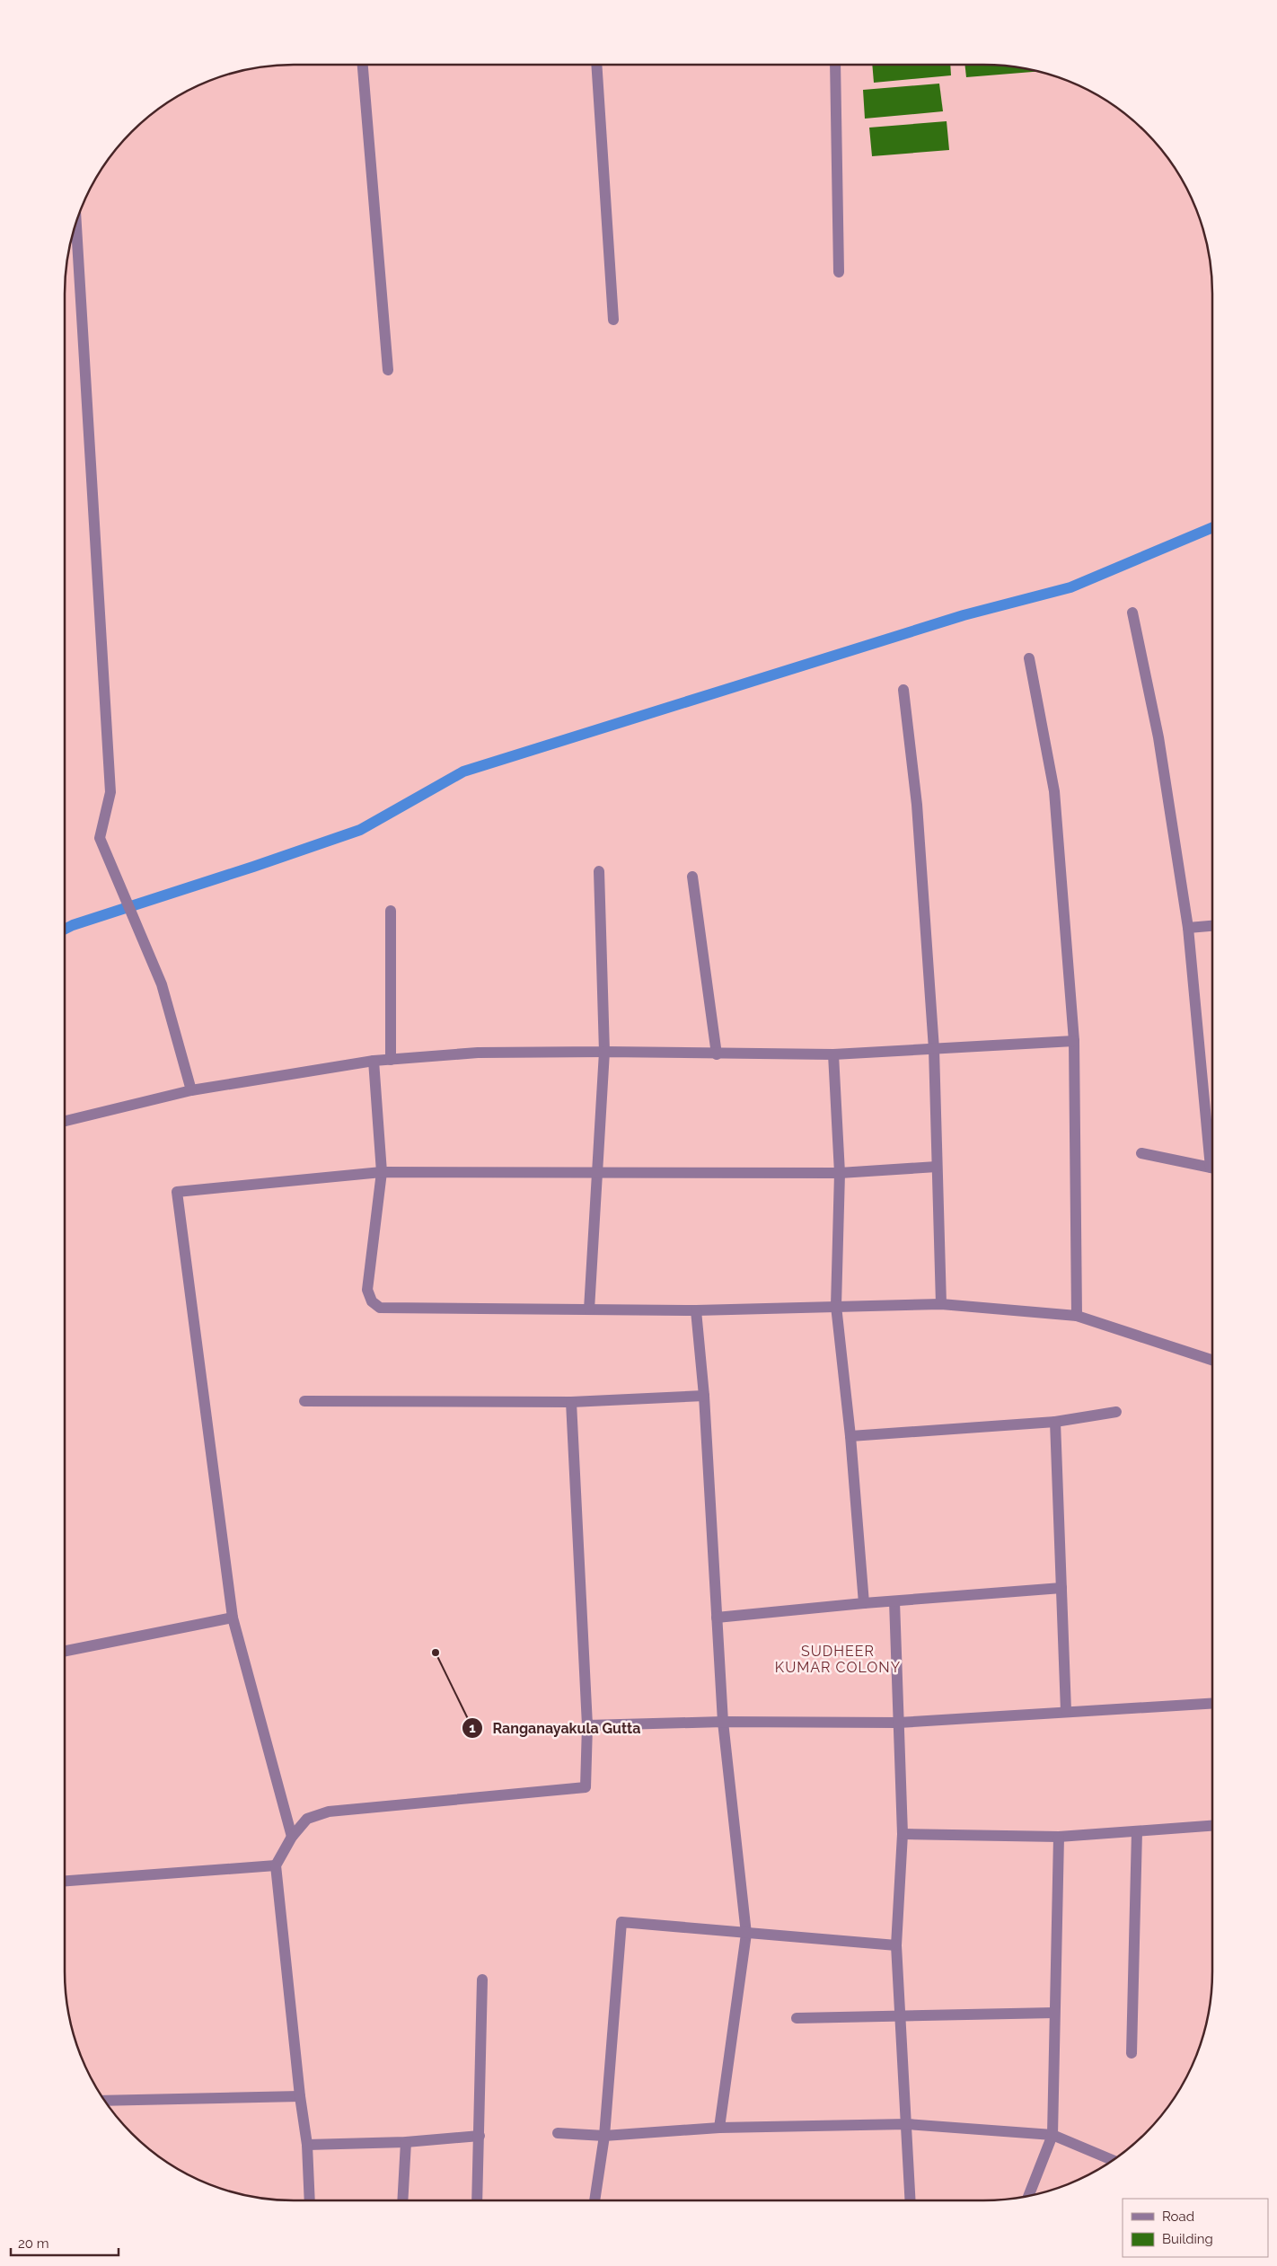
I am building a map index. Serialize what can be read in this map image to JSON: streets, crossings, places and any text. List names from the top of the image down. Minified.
{"districts":["SUDHEER KUMAR COLONY"],"places":["Ranganayakula Gutta"],"legend":["Road","Building"],"scale_bar":"20 m"}
